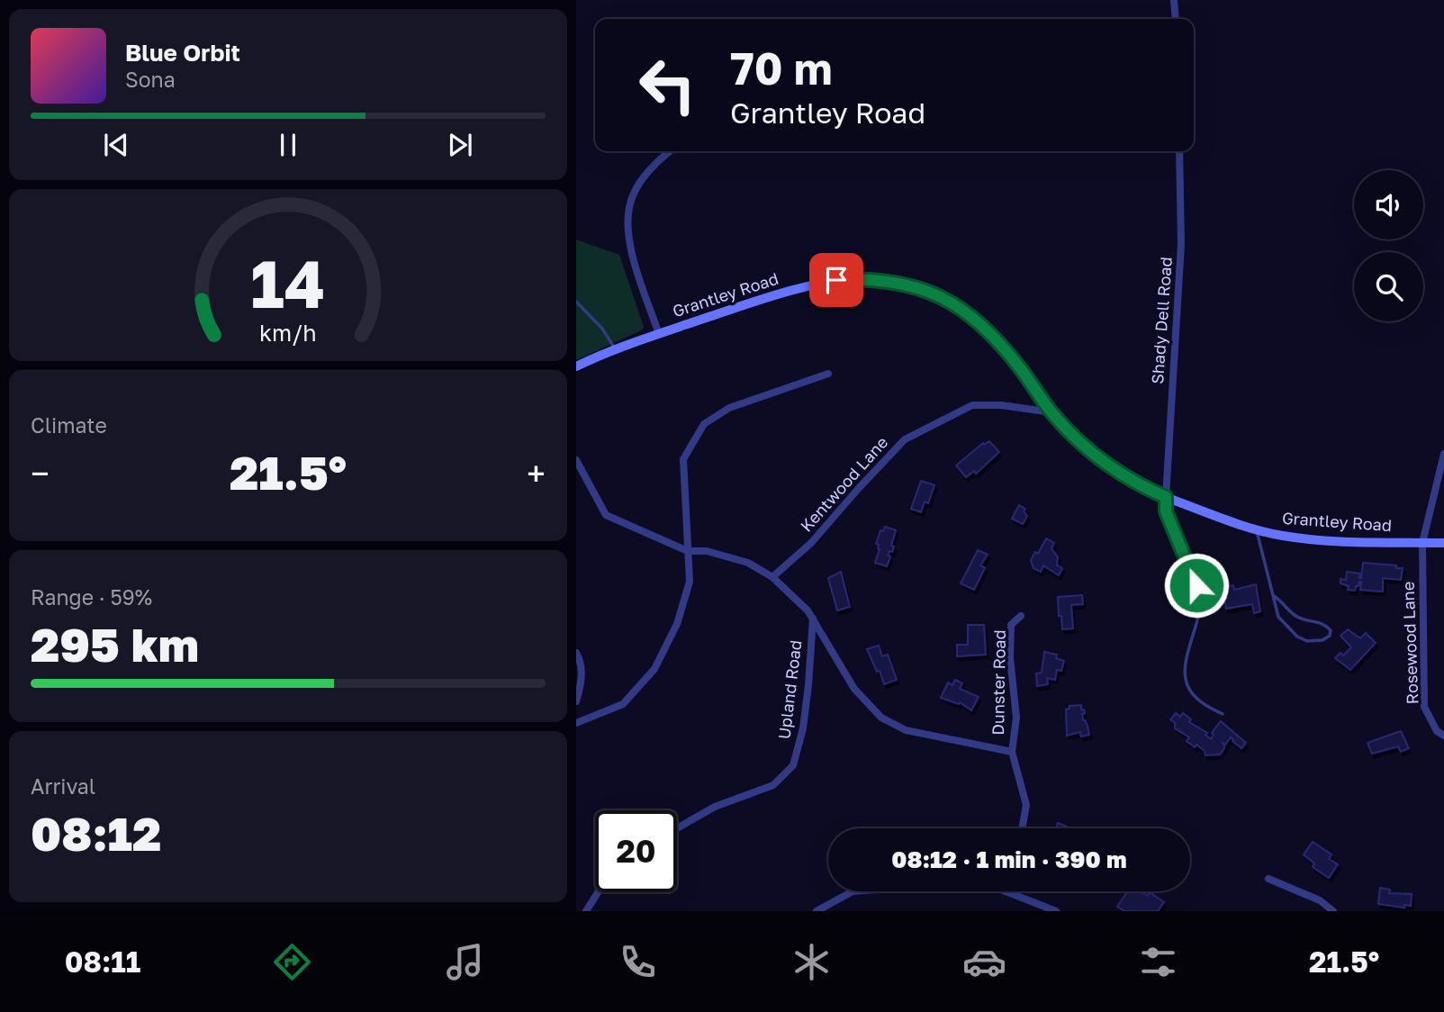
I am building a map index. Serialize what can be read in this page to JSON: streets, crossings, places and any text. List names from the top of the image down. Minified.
{"streets":{"street":["Grantley Road","Shady Dell Road","Kentwood Lane","Rosewood Lane","Dunster Road","Upland Road"]},"crossings":[["Grantley Road","Shady Dell Road"],["Grantley Road","Kentwood Lane"],["Grantley Road","Rosewood Lane"]],"page":{"turn":["70 m","Grantley Road"],"song":["Blue Orbit","Sona"],"tile":["Climate",["Range · 59%","295 km"],["Arrival","08:12"]],"heat":["−","21.5°","+"],"limit":"20","trip":"08:12 · 1 min · 390 m","tabs":["08:11","21.5°"],"gauge":["14","km/h"]}}
